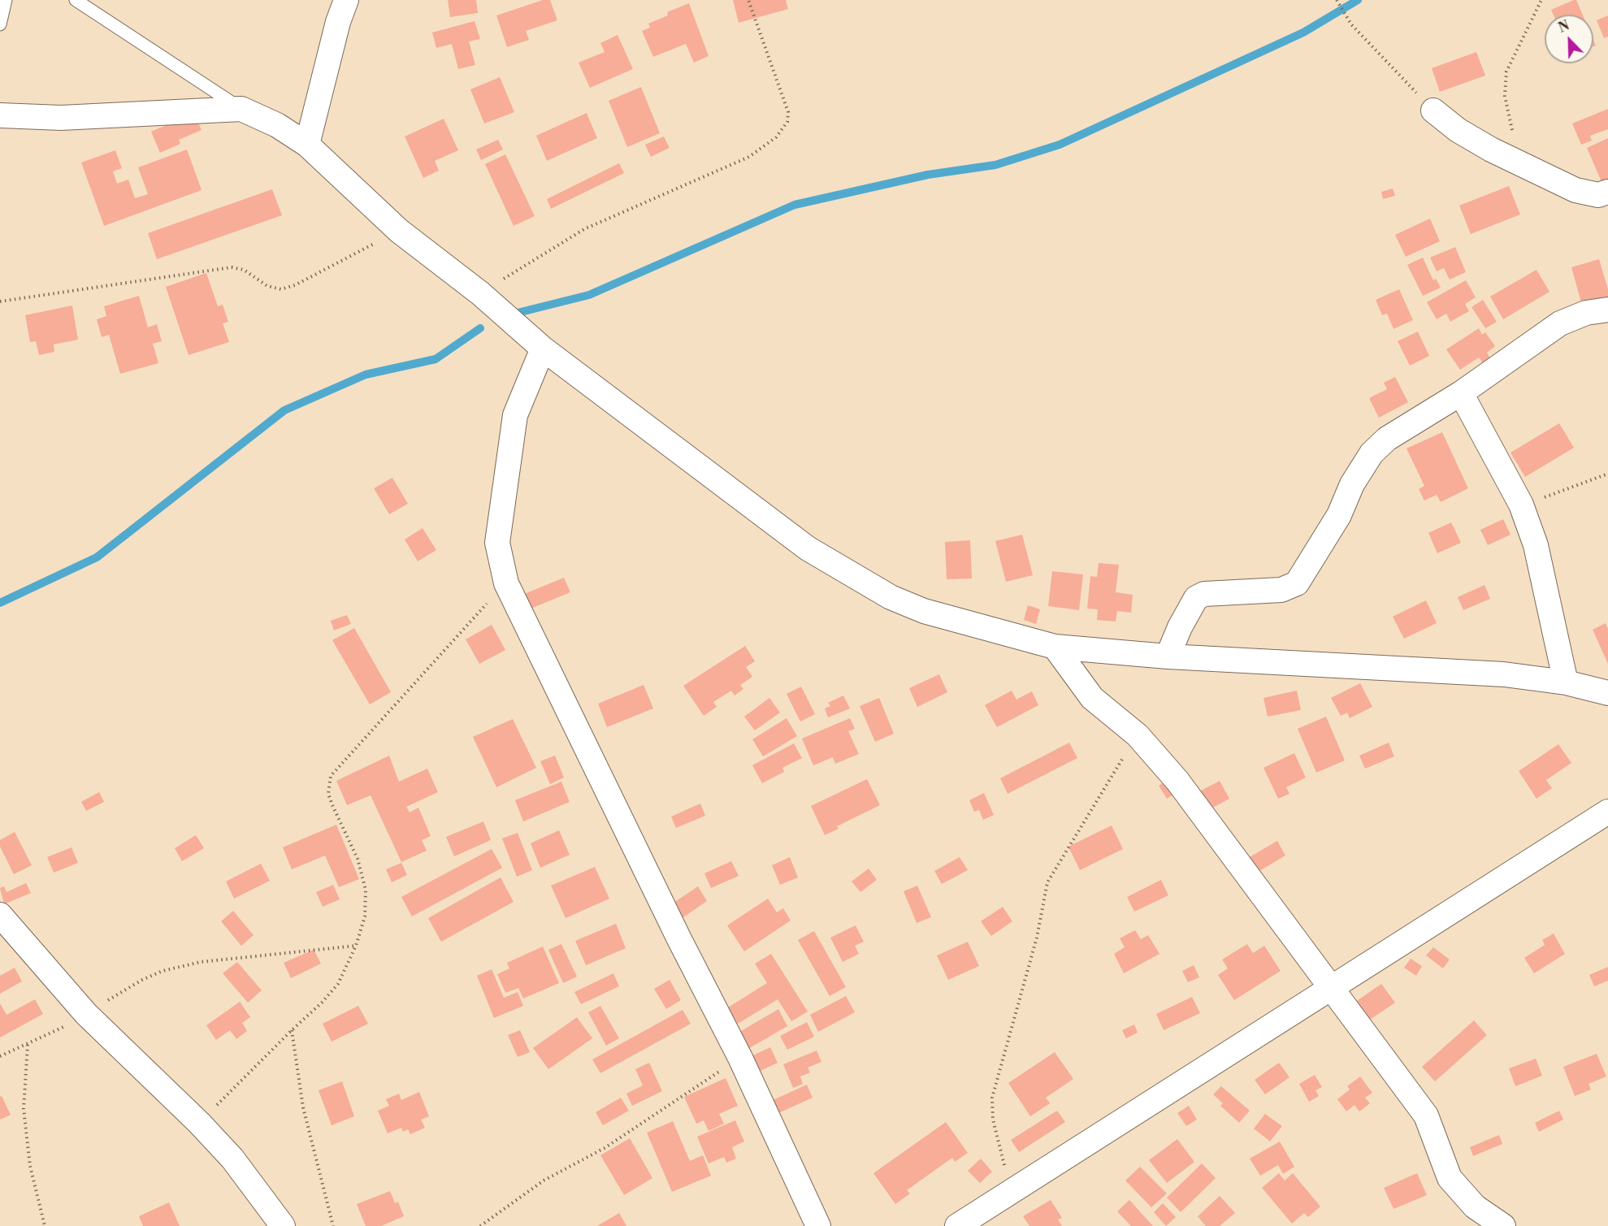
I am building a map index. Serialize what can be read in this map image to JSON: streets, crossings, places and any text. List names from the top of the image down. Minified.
{"north":"top left"}
